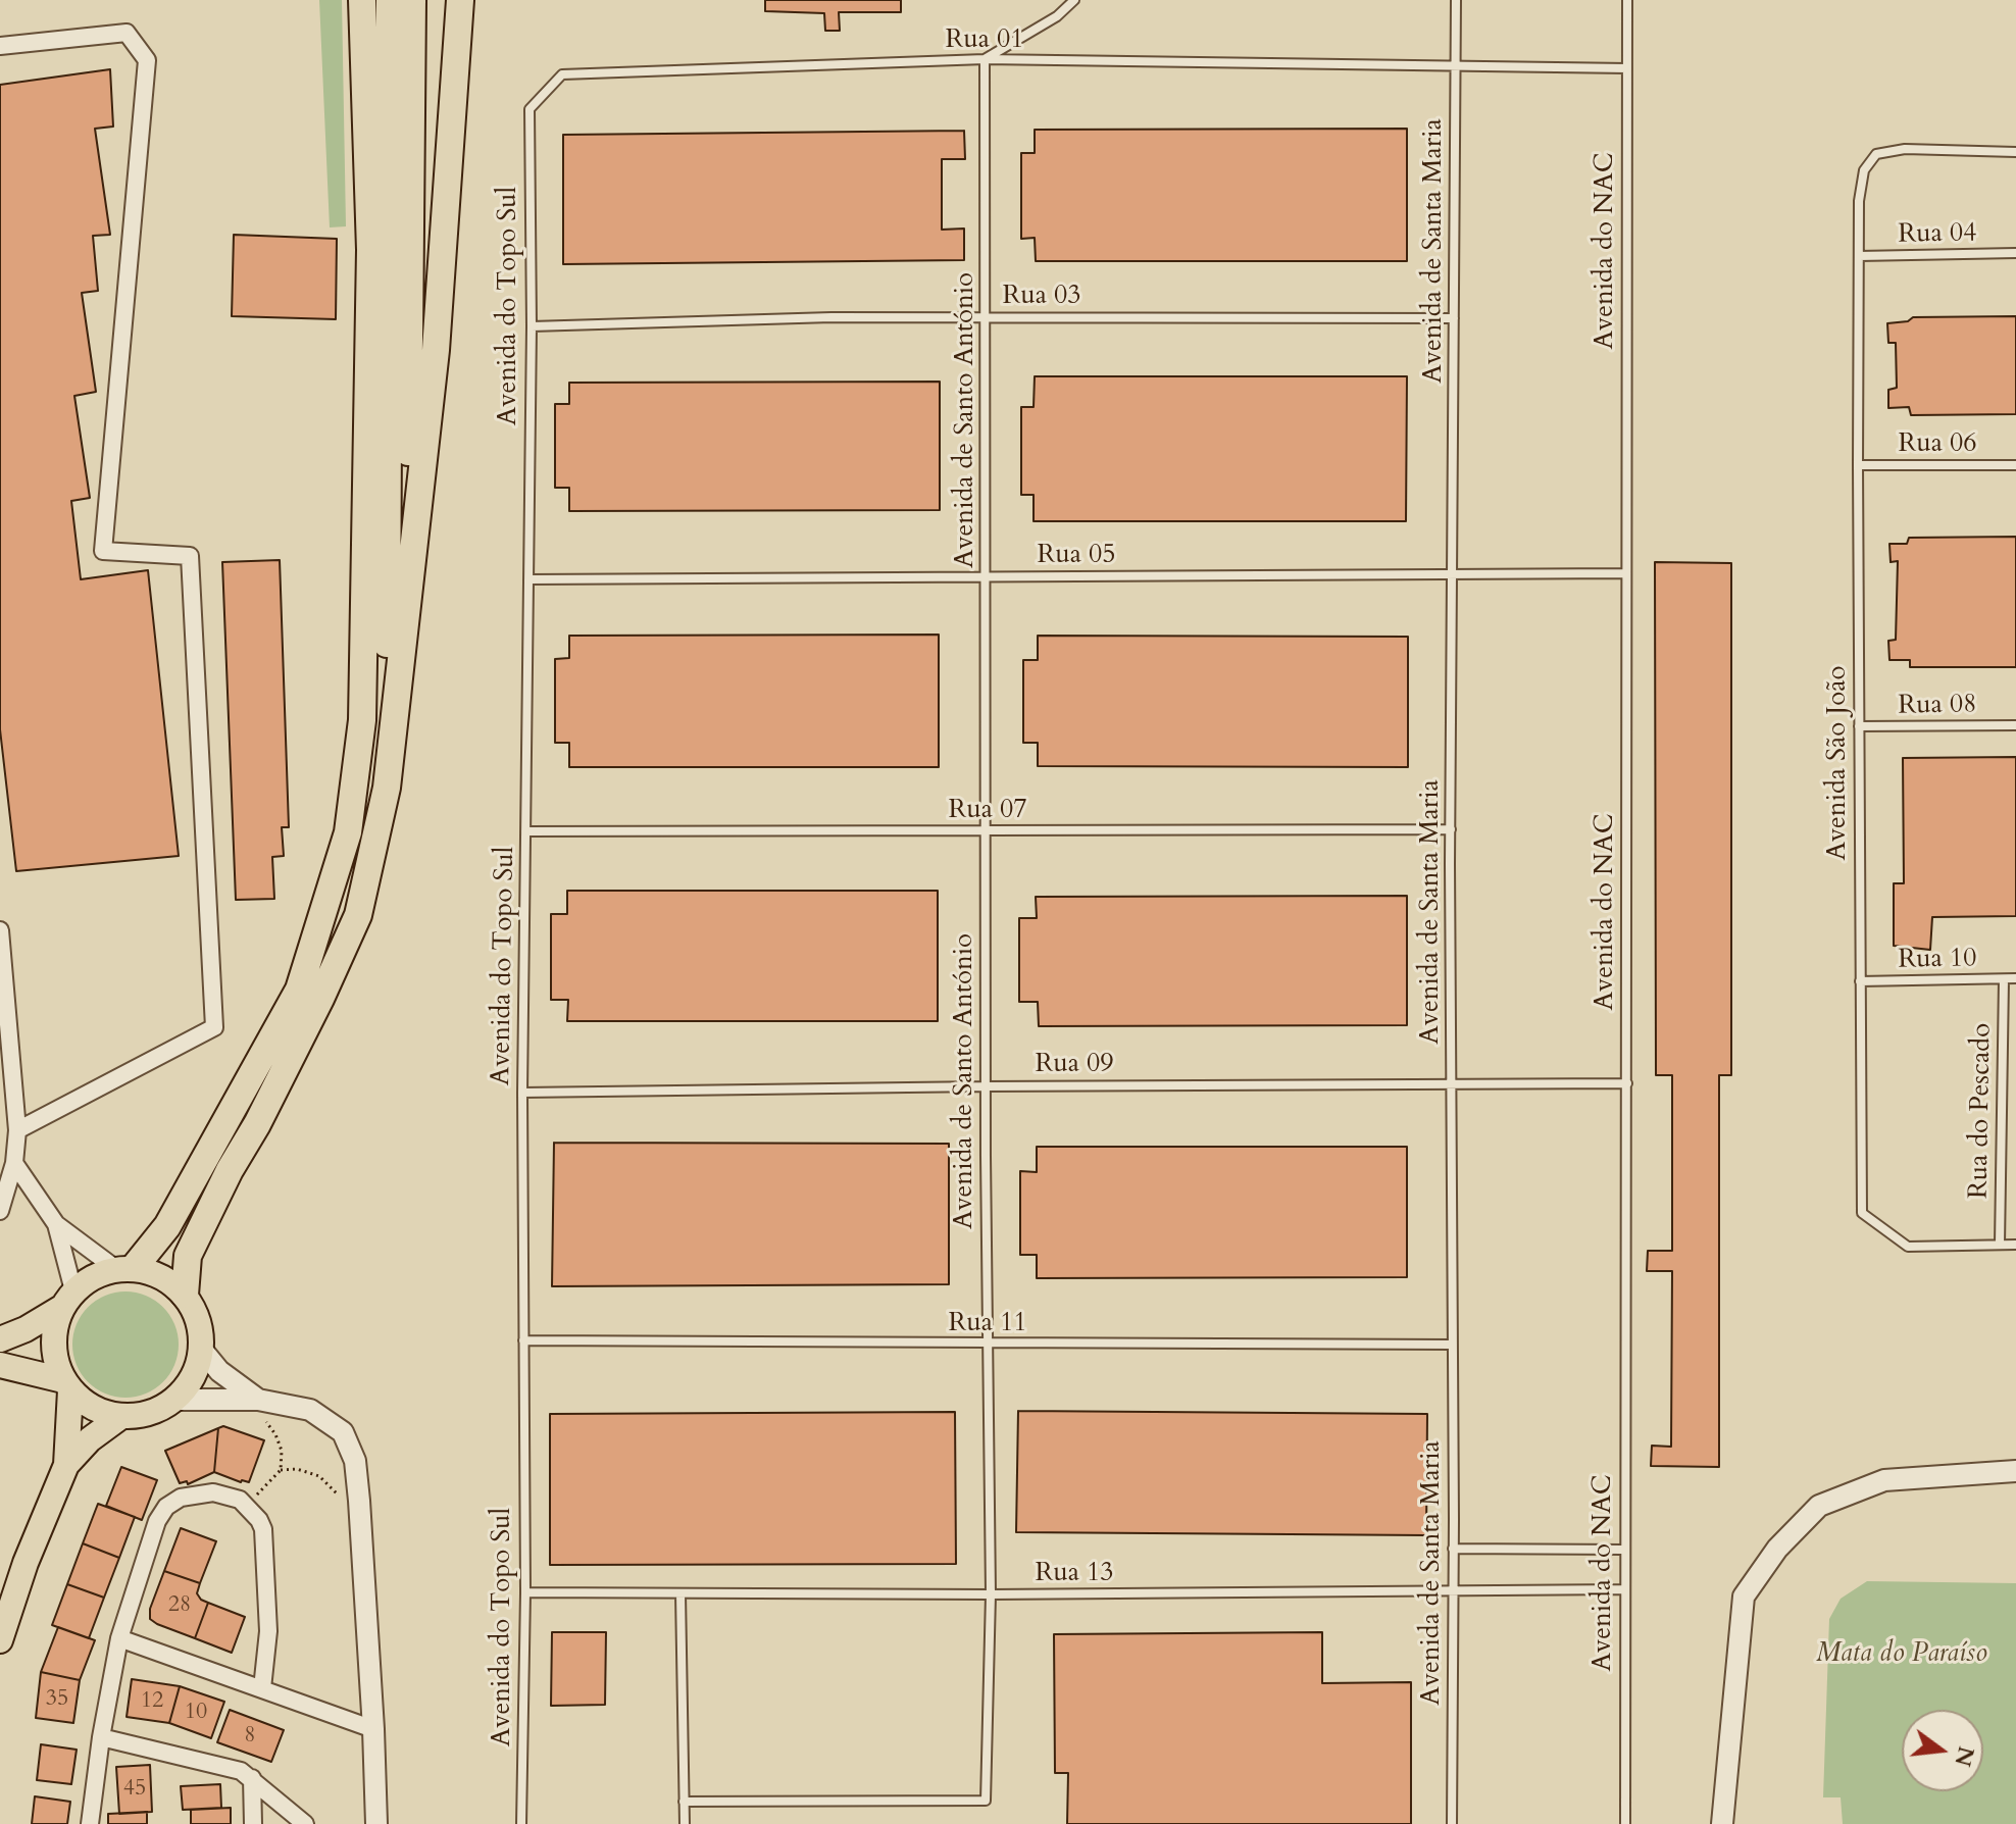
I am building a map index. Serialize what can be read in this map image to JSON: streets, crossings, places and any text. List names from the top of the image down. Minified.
{"streets":{"lane":["Rua 01","Rua 04","Avenida de Santa Maria","Avenida do NAC","Rua 03","Avenida do Topo Sul","Avenida de Santo António","Rua 06","Rua 05","Rua 08","Avenida São João","Rua 07","Rua 10","Rua 09","Rua do Pescado","Rua 11","Rua 13"]},"crossings":[["Rua 01","Avenida de Santa Maria"],["Rua 01","Avenida do NAC"],["Rua 01","Avenida do Topo Sul"],["Rua 01","Avenida de Santo António"],["Rua 04","Avenida São João"],["Avenida de Santa Maria","Rua 03"],["Avenida de Santa Maria","Rua 05"],["Avenida de Santa Maria","Rua 07"],["Avenida de Santa Maria","Rua 09"],["Avenida de Santa Maria","Rua 11"],["Avenida de Santa Maria","Rua 13"],["Avenida do NAC","Rua 05"],["Avenida do NAC","Rua 09"],["Avenida do NAC","Rua 13"],["Rua 03","Avenida do Topo Sul"],["Rua 03","Avenida de Santo António"],["Avenida do Topo Sul","Rua 05"],["Avenida do Topo Sul","Rua 07"],["Avenida do Topo Sul","Rua 09"],["Avenida do Topo Sul","Rua 11"],["Avenida do Topo Sul","Rua 13"],["Avenida de Santo António","Rua 05"],["Avenida de Santo António","Rua 07"],["Avenida de Santo António","Rua 09"],["Avenida de Santo António","Rua 11"],["Avenida de Santo António","Rua 13"],["Rua 06","Avenida São João"],["Rua 08","Avenida São João"],["Avenida São João","Rua 10"],["Avenida São João","Rua do Pescado"],["Rua 10","Rua do Pescado"]],"parks":["Mata do Paraíso"],"house_numbers":["28","35","12","10","8","45"],"north":"right"}
